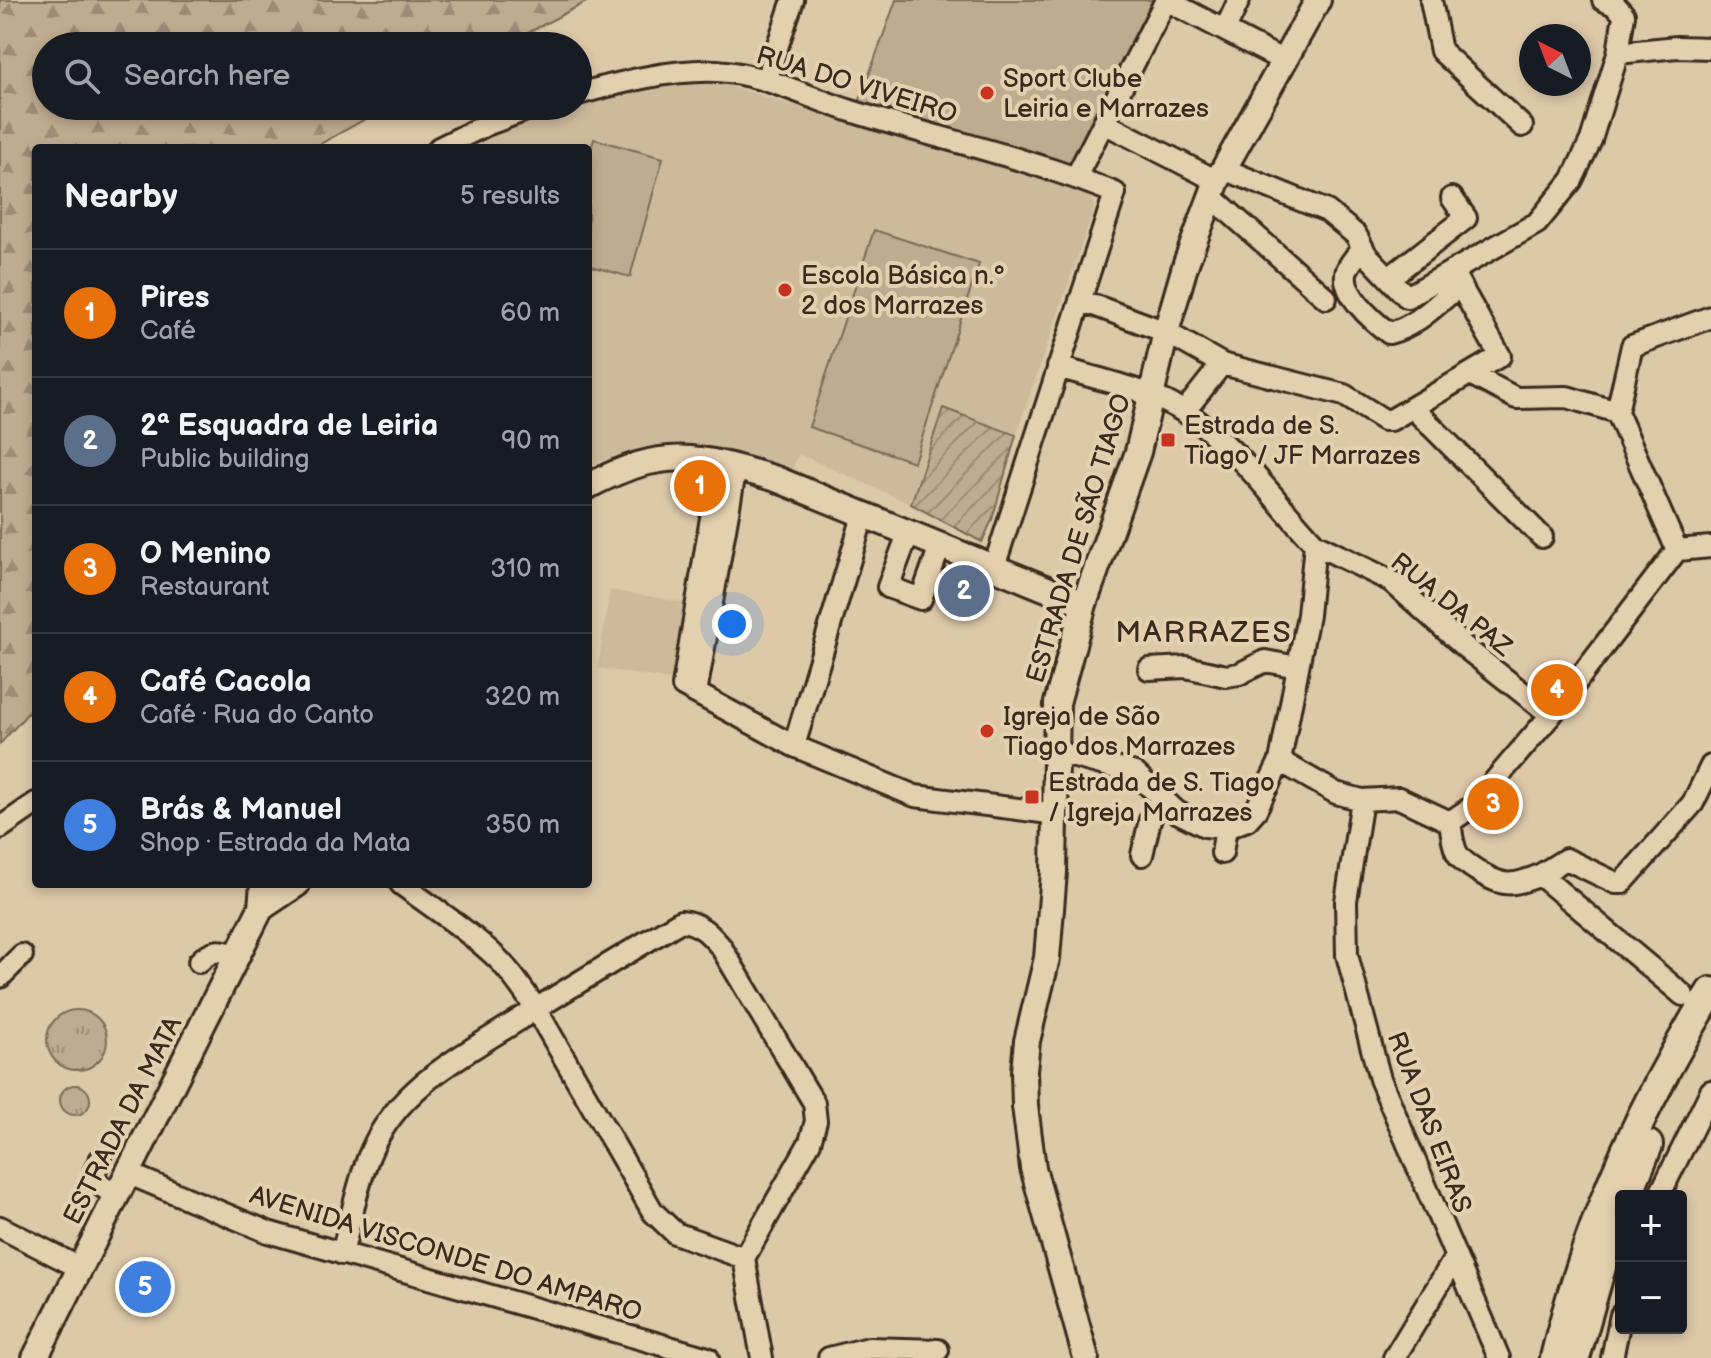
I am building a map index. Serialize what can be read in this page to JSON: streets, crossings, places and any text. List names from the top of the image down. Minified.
{"streets":{"main road":["ESTRADA DE SÃO TIAGO","ESTRADA DA MATA"],"street":["RUA DO VIVEIRO","RUA DA PAZ","RUA DAS EIRAS","AVENIDA VISCONDE DO AMPARO"]},"crossings":[["ESTRADA DA MATA","AVENIDA VISCONDE DO AMPARO"]],"districts":["MARRAZES"],"places":{"other":["Sport Clube Leiria e Marrazes","Escola Básica n.º 2 dos Marrazes","Igreja de São Tiago dos Marrazes"],"transit":["Estrada de S. Tiago / JF Marrazes","Estrada de S. Tiago / Igreja Marrazes"]},"north":"top left","page":{"search":"Search here","heading":["Nearby","5 results"],"list":[{"mark":"1","name":"Pires","note":"Café","value":"60 m"},{"mark":"2","name":"2ª Esquadra de Leiria","note":"Public building","value":"90 m"},{"mark":"3","name":"O Menino","note":"Restaurant","value":"310 m"},{"mark":"4","name":"Café Cacola","note":"Café · Rua do Canto","value":"320 m"},{"mark":"5","name":"Brás & Manuel","note":"Shop · Estrada da Mata","value":"350 m"}],"pins":["1","2","4","3","5"],"map_buttons":["+","−"]}}
